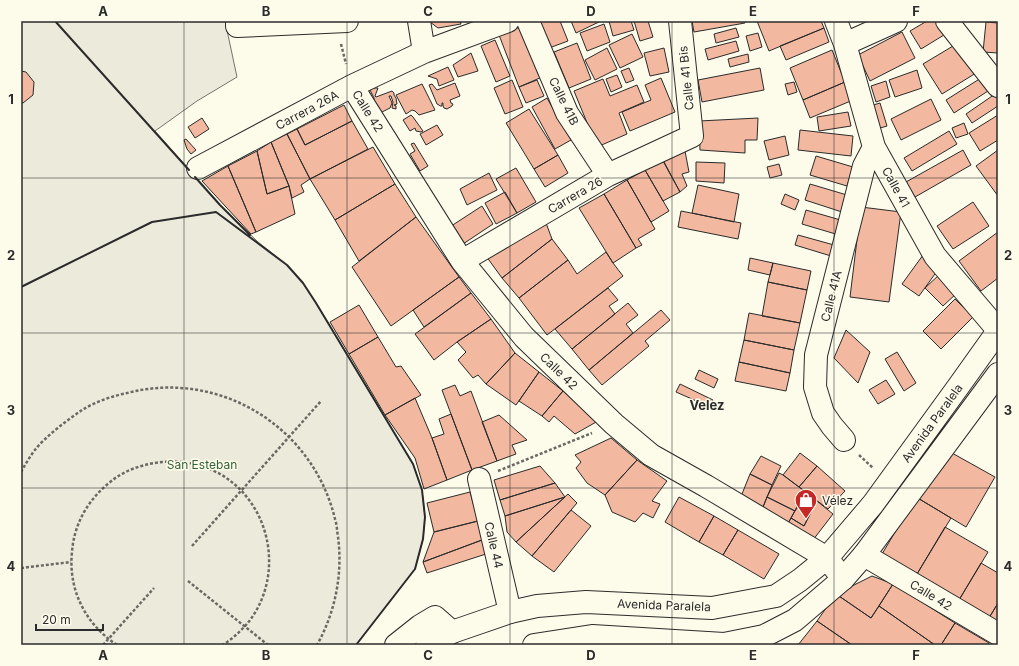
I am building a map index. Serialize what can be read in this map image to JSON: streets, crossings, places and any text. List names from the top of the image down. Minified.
{"streets":{"street":["Calle 41 Bis","Calle 41B","Carrera 26A","Calle 42","Calle 41","Carrera 26","Calle 41A","Avenida Paralela","Calle 44"]},"crossings":[["Calle 41 Bis","Carrera 26"],["Calle 41B","Carrera 26"],["Carrera 26A","Calle 42"],["Calle 42","Carrera 26"],["Calle 42","Avenida Paralela"],["Calle 41","Calle 41A"],["Calle 41","Avenida Paralela"],["Avenida Paralela","Calle 44"]],"districts":["Velez"],"parks":["San Esteban"],"places":{"shop":["Vélez"]},"scale_bar":"20 m","grid":{"columns":["A","B","C","D","E","F"],"rows":["1","2","3","4"]}}
